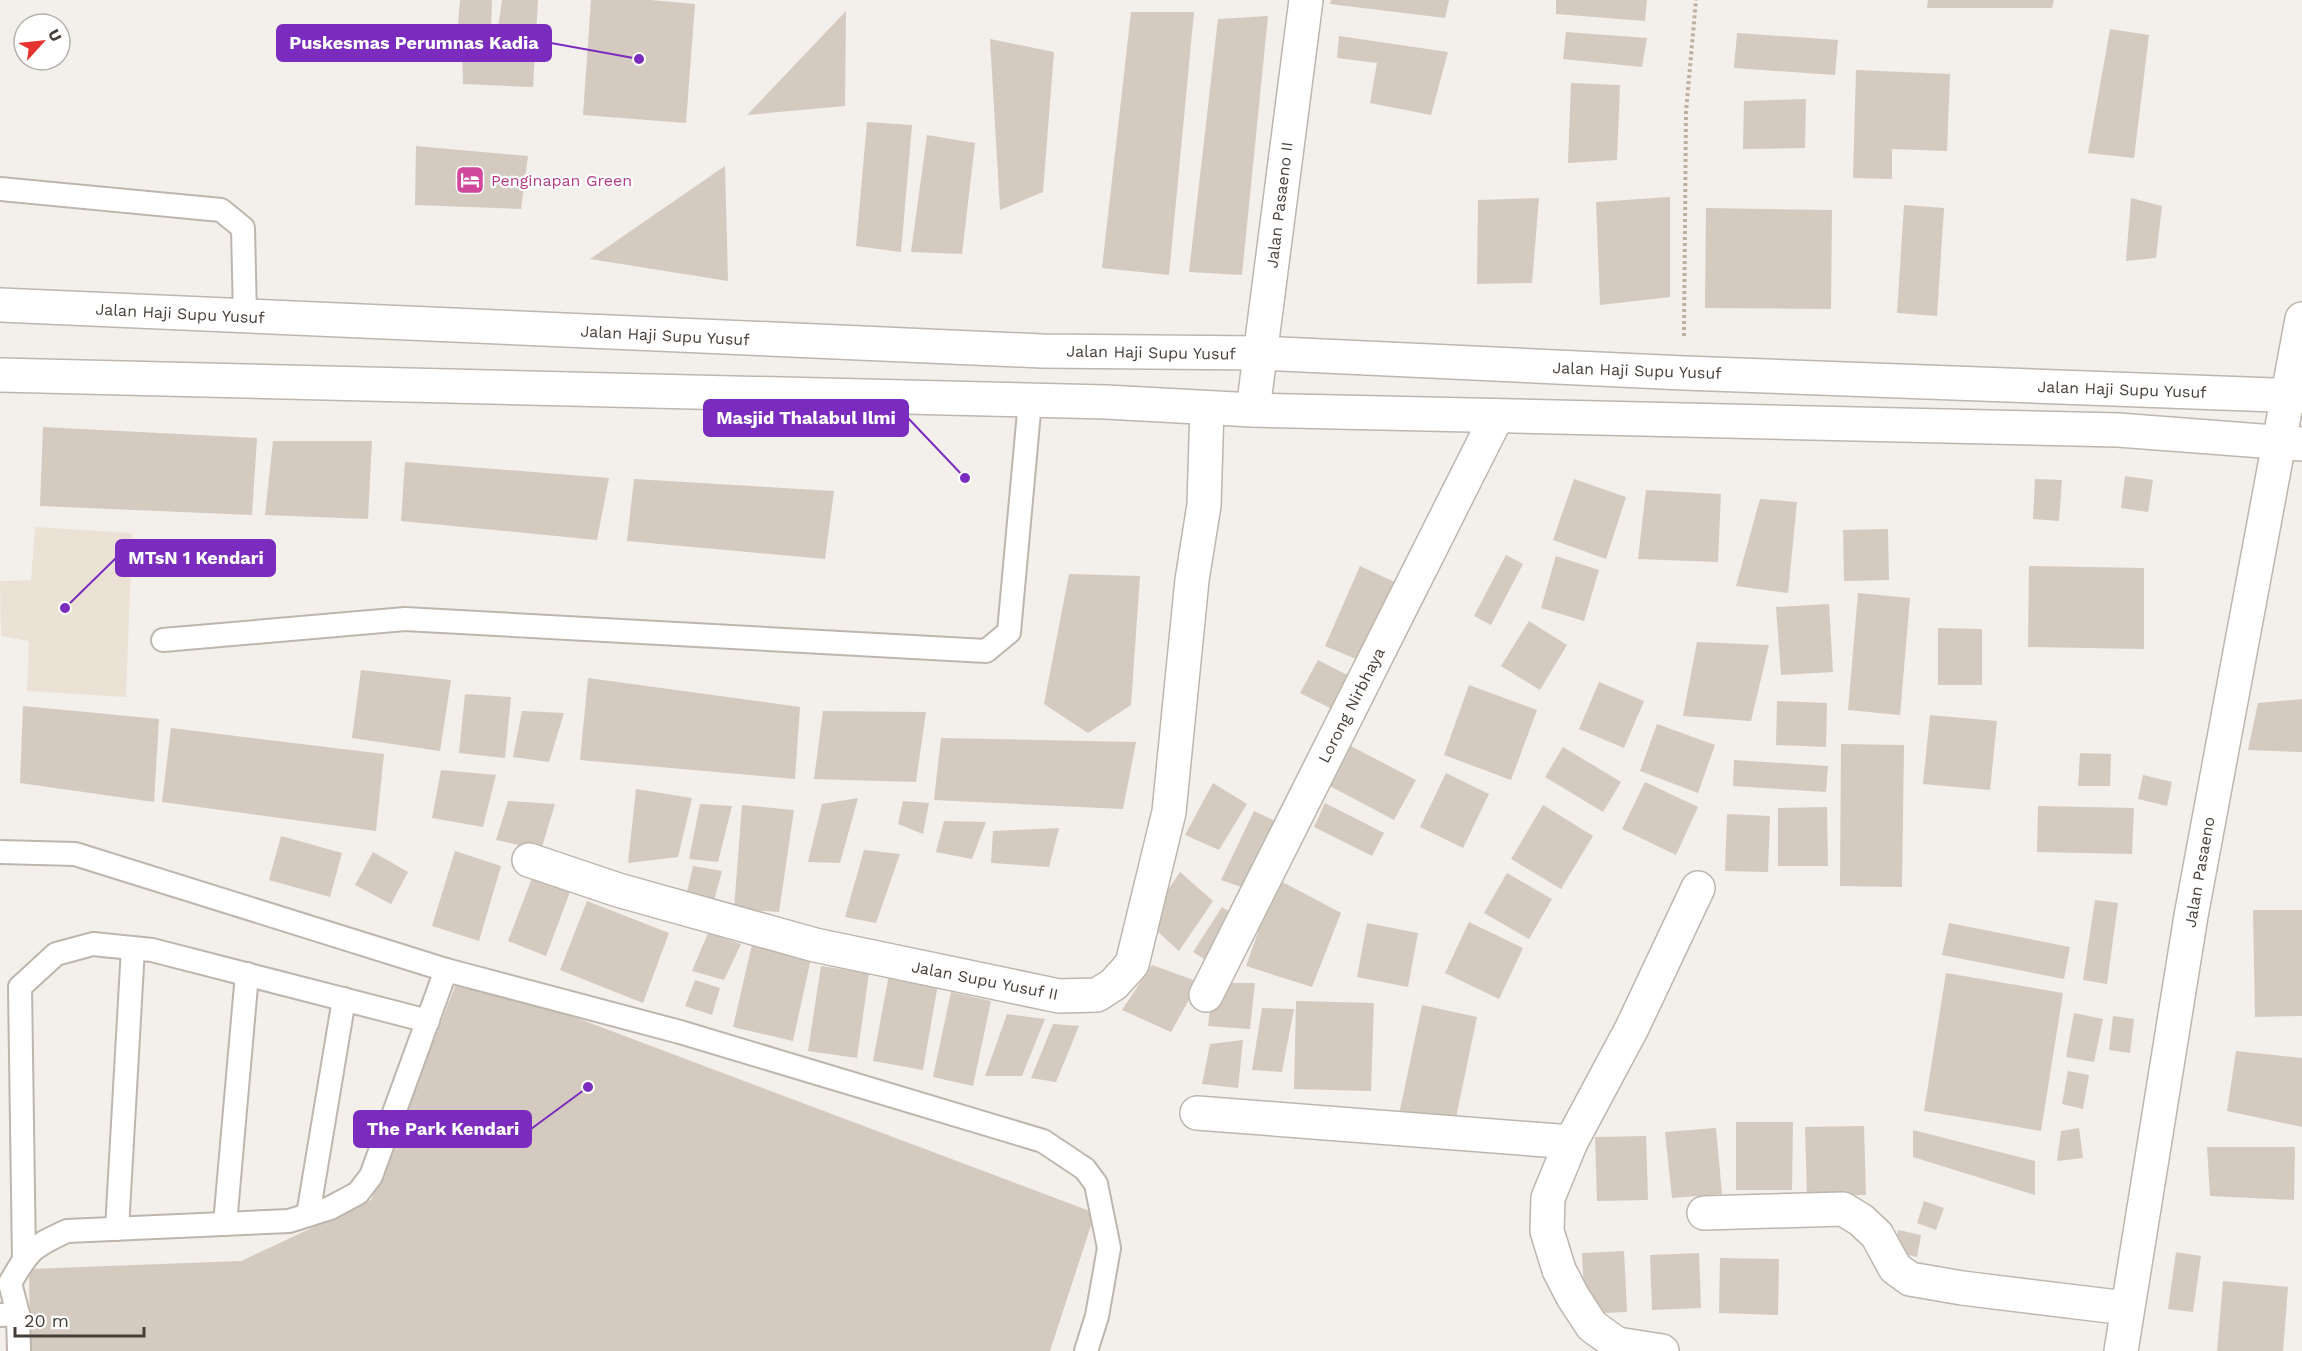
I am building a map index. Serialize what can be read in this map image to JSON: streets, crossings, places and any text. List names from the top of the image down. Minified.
{"streets":{"street":["Jalan Pasaeno II","Jalan Haji Supu Yusuf","Lorong Nirbhaya","Jalan Pasaeno","Jalan Supu Yusuf II"]},"crossings":[["Jalan Pasaeno II","Jalan Haji Supu Yusuf"],["Jalan Haji Supu Yusuf","Jalan Pasaeno"]],"places":{"other":["Puskesmas Perumnas Kadia","Masjid Thalabul Ilmi","MTsN 1 Kendari","The Park Kendari"],"hotel":["Penginapan Green"]},"scale_bar":"20 m","north":"top right"}
